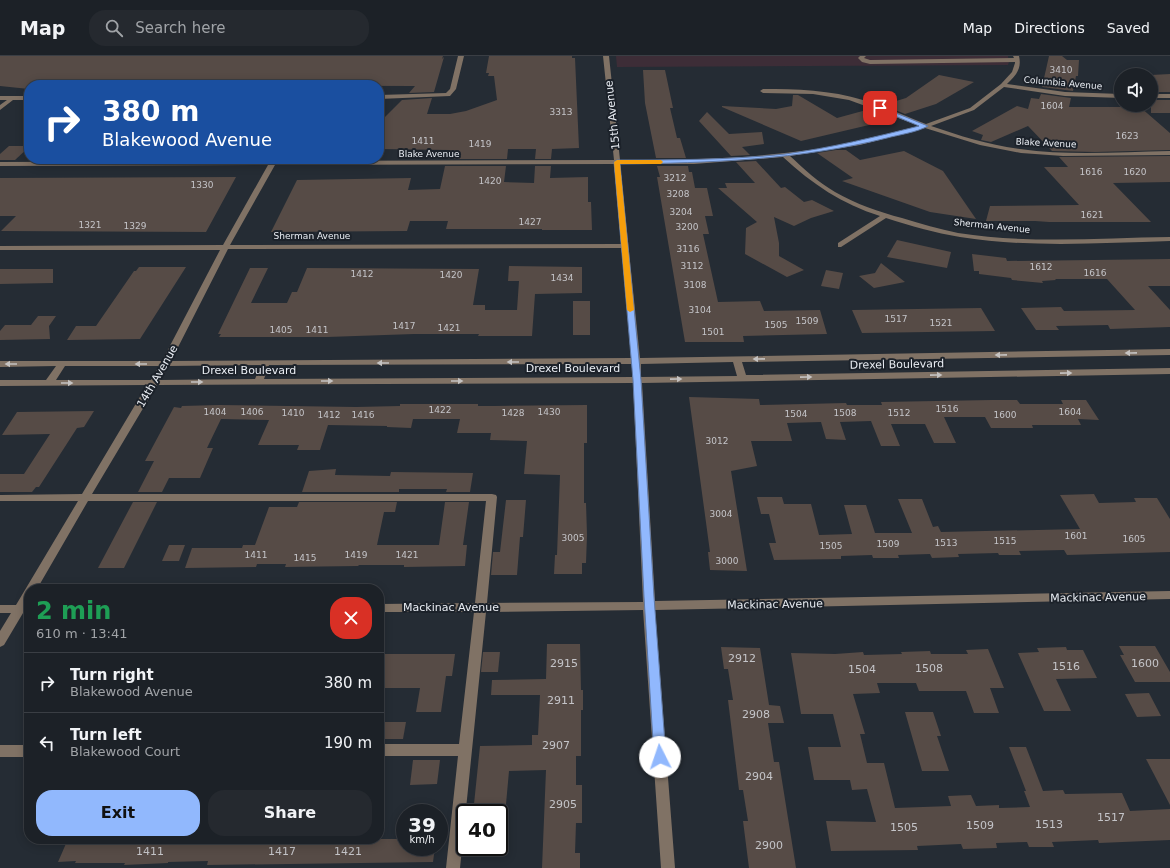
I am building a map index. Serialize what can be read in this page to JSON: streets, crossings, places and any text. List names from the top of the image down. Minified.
{"streets":{"street":["Columbia Avenue","15th Avenue","Blake Avenue","Sherman Avenue","Drexel Boulevard","14th Avenue","Mackinac Avenue"]},"crossings":[["Columbia Avenue","Blake Avenue"],["15th Avenue","Blake Avenue"],["15th Avenue","Sherman Avenue"],["15th Avenue","Drexel Boulevard"],["15th Avenue","Mackinac Avenue"],["Blake Avenue","Sherman Avenue"],["Sherman Avenue","14th Avenue"],["Drexel Boulevard","14th Avenue"]],"house_numbers":["3410","1604","3313","1623","1411","1419","1616","1620","3212","1420","1330","3208","3204","1621","1427","1321","1329","3200","3116","3112","1612","1616","1412","1420","1434","3108","3104","1517","1509","1521","1505","1417","1421","1405","1411","1501","1516","1422","1404","1406","1430","1604","1410","1428","1508","1512","1504","1412","1416","1600","3012","3004","1601","3005","1605","1515","1513","1509","1505","1411","1419","1421","1415","3000","2912","2915","1600","1516","1508","1504","2911","2908","2907","2904","2905","1517","1513","1509","1505","2900","1411","1417","1421"],"page":{"header":"Map","search":"Search here","nav":["Map","Directions","Saved"],"turn":["380 m","Blakewood Avenue"],"heading":["2 min","610 m · 13:41"],"list":[{"name":"Turn right","note":"Blakewood Avenue","value":"380 m"},{"name":"Turn left","note":"Blakewood Court","value":"190 m"}],"buttons":["Exit","Share"],"speed":"39 km/h","limit":"40"}}
